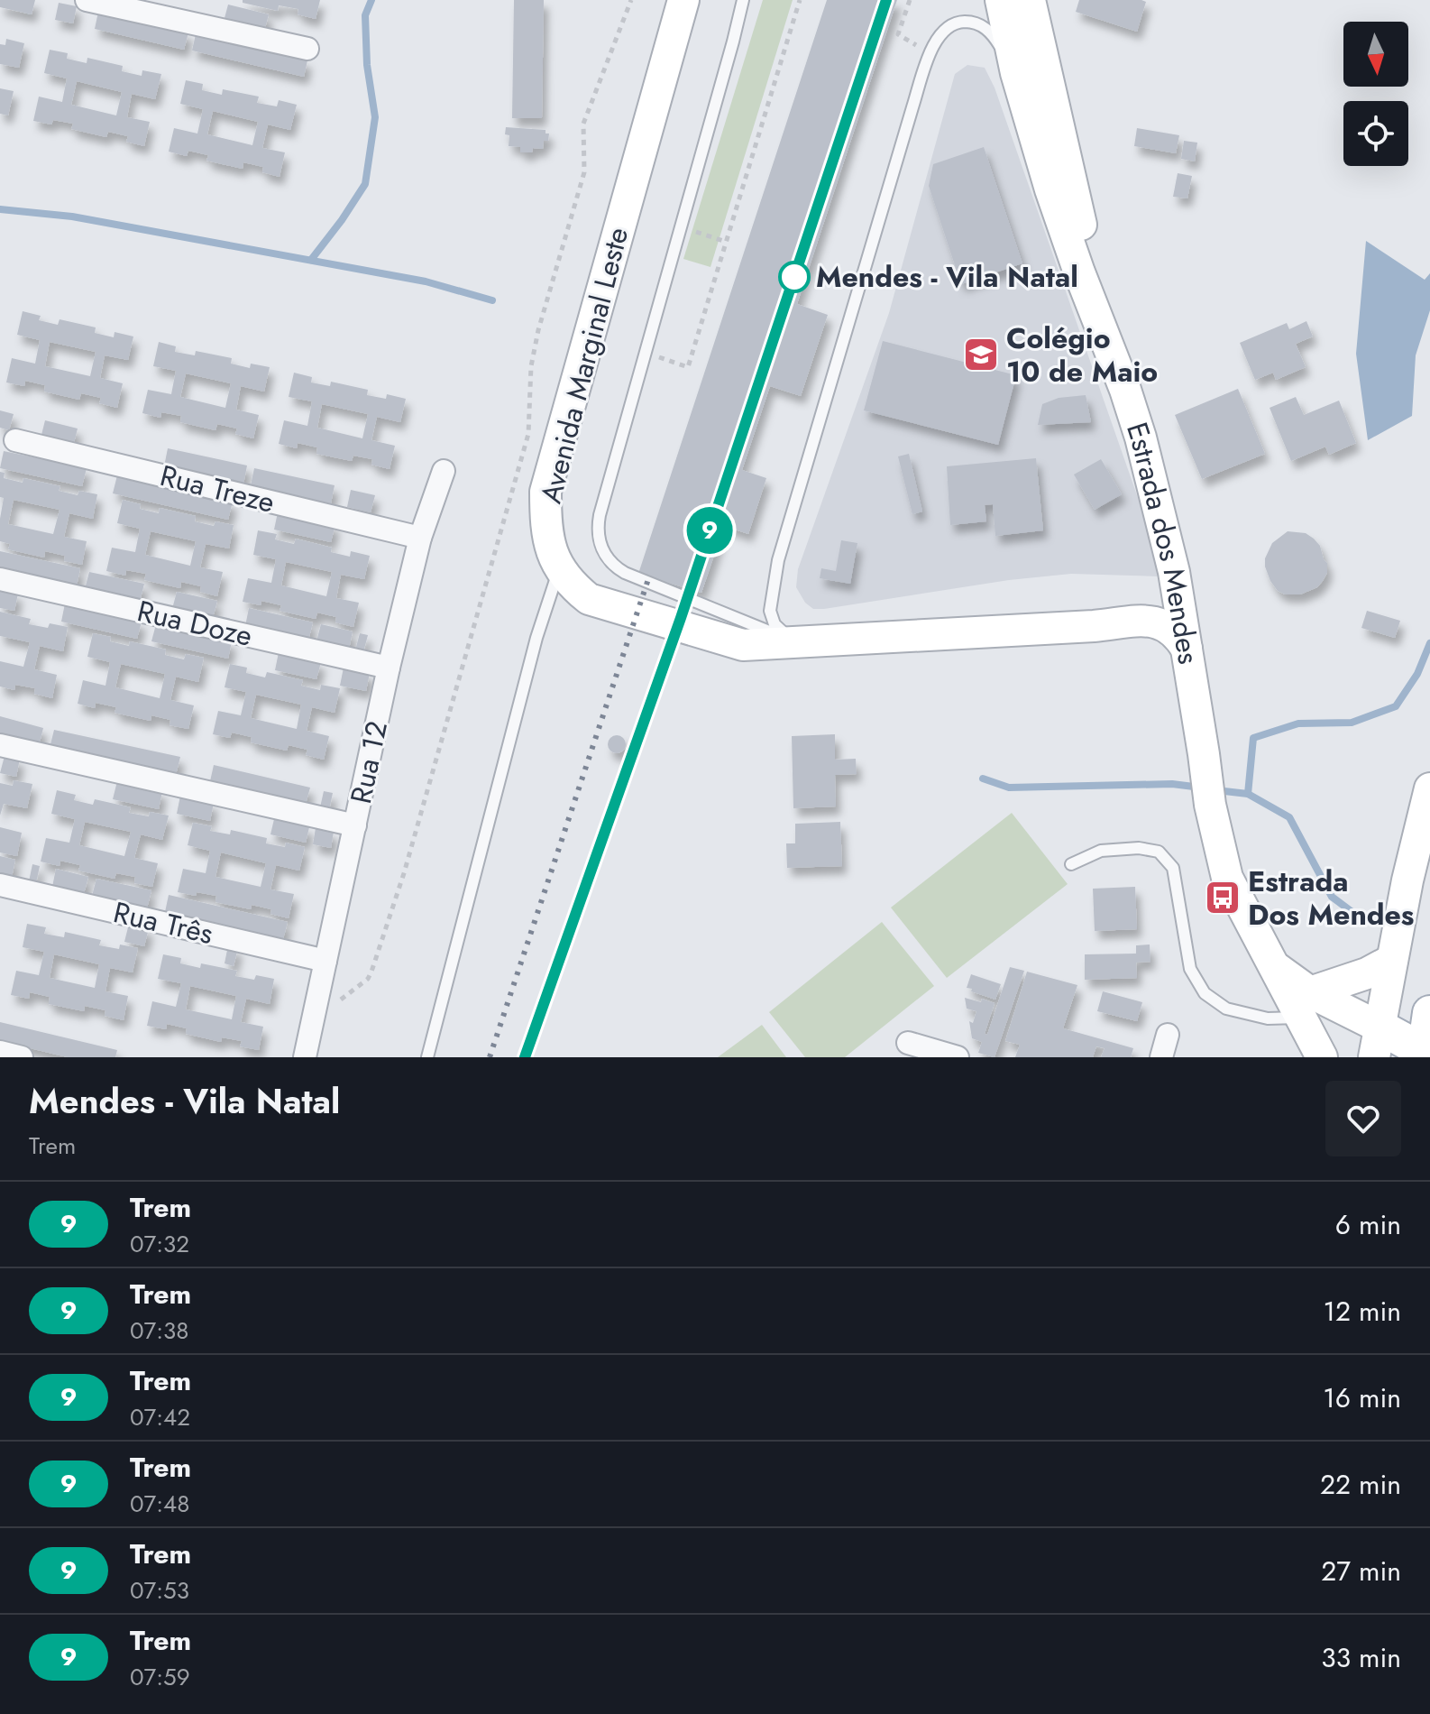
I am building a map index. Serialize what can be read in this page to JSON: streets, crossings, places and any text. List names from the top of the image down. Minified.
{"streets":{"street":["Avenida Marginal Leste","Rua Treze","Estrada dos Mendes","Rua Doze","Rua 12","Rua Três"]},"crossings":[["Rua Treze","Rua 12"],["Rua Doze","Rua 12"],["Rua 12","Rua Três"]],"places":{"other":["Mendes - Vila Natal"],"school or university":["Colégio 10 de Maio"],"bus stop":["Estrada Dos Mendes"]},"north":"bottom","page":{"on_map":"9","heading":["Mendes - Vila Natal","Trem"],"list":[{"mark":"9","name":"Trem","note":"07:32","value":"6 min"},{"mark":"9","name":"Trem","note":"07:38","value":"12 min"},{"mark":"9","name":"Trem","note":"07:42","value":"16 min"},{"mark":"9","name":"Trem","note":"07:48","value":"22 min"},{"mark":"9","name":"Trem","note":"07:53","value":"27 min"},{"mark":"9","name":"Trem","note":"07:59","value":"33 min"}]}}
